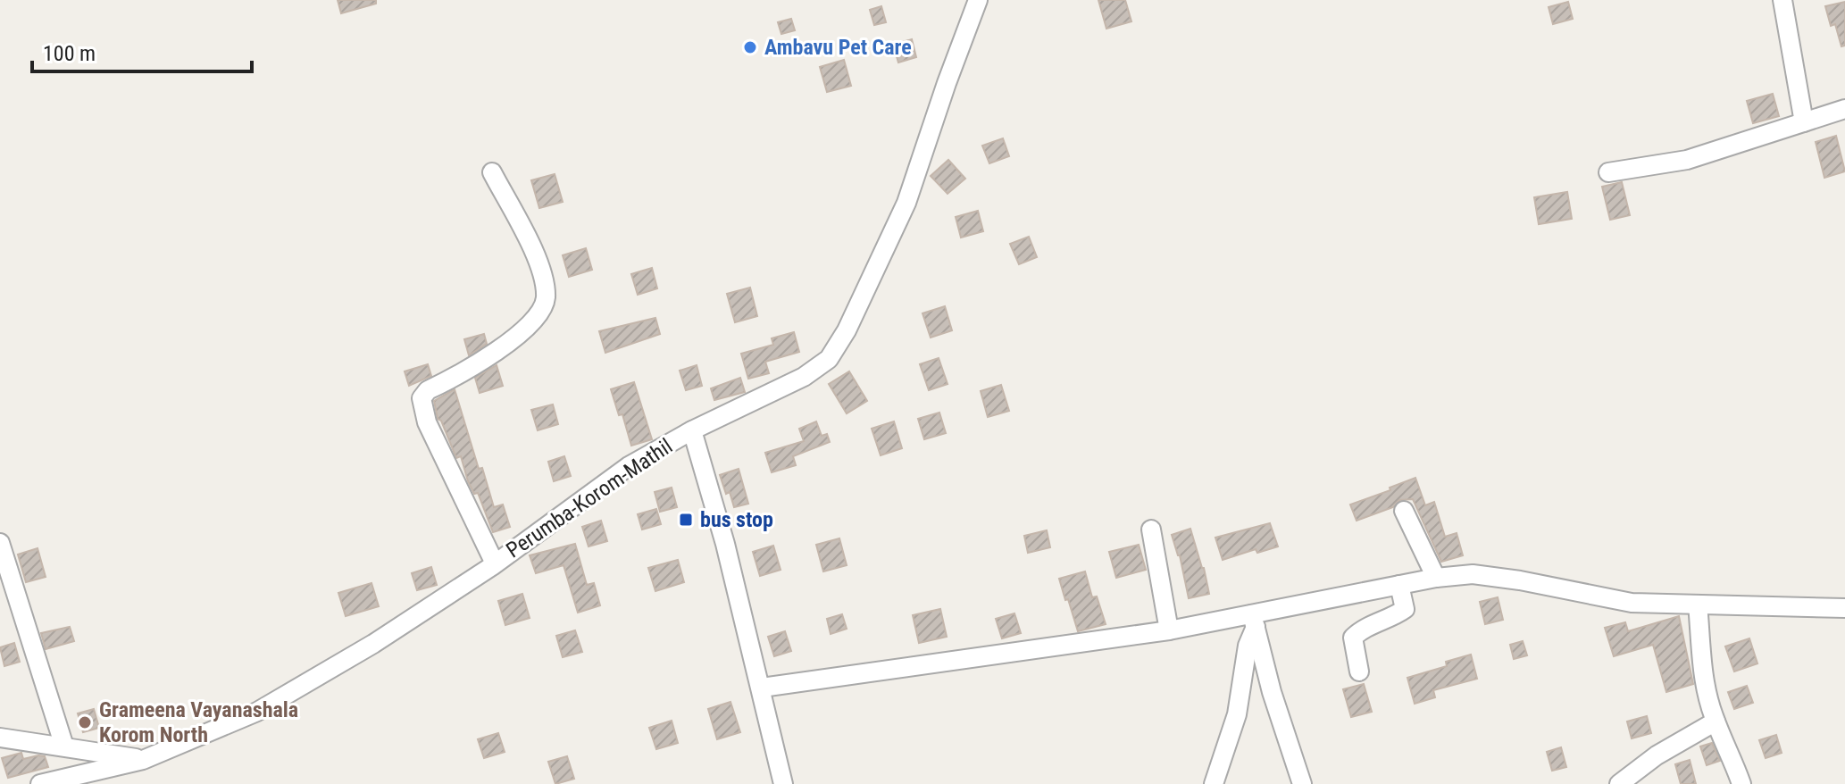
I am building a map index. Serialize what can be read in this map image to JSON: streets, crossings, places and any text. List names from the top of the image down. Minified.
{"streets":{"street":["Perumba-Korom-Mathil"]},"places":{"other":["Ambavu Pet Care","Grameena Vayanashala Korom North"],"transit":["bus stop"]},"scale_bar":"100 m"}
